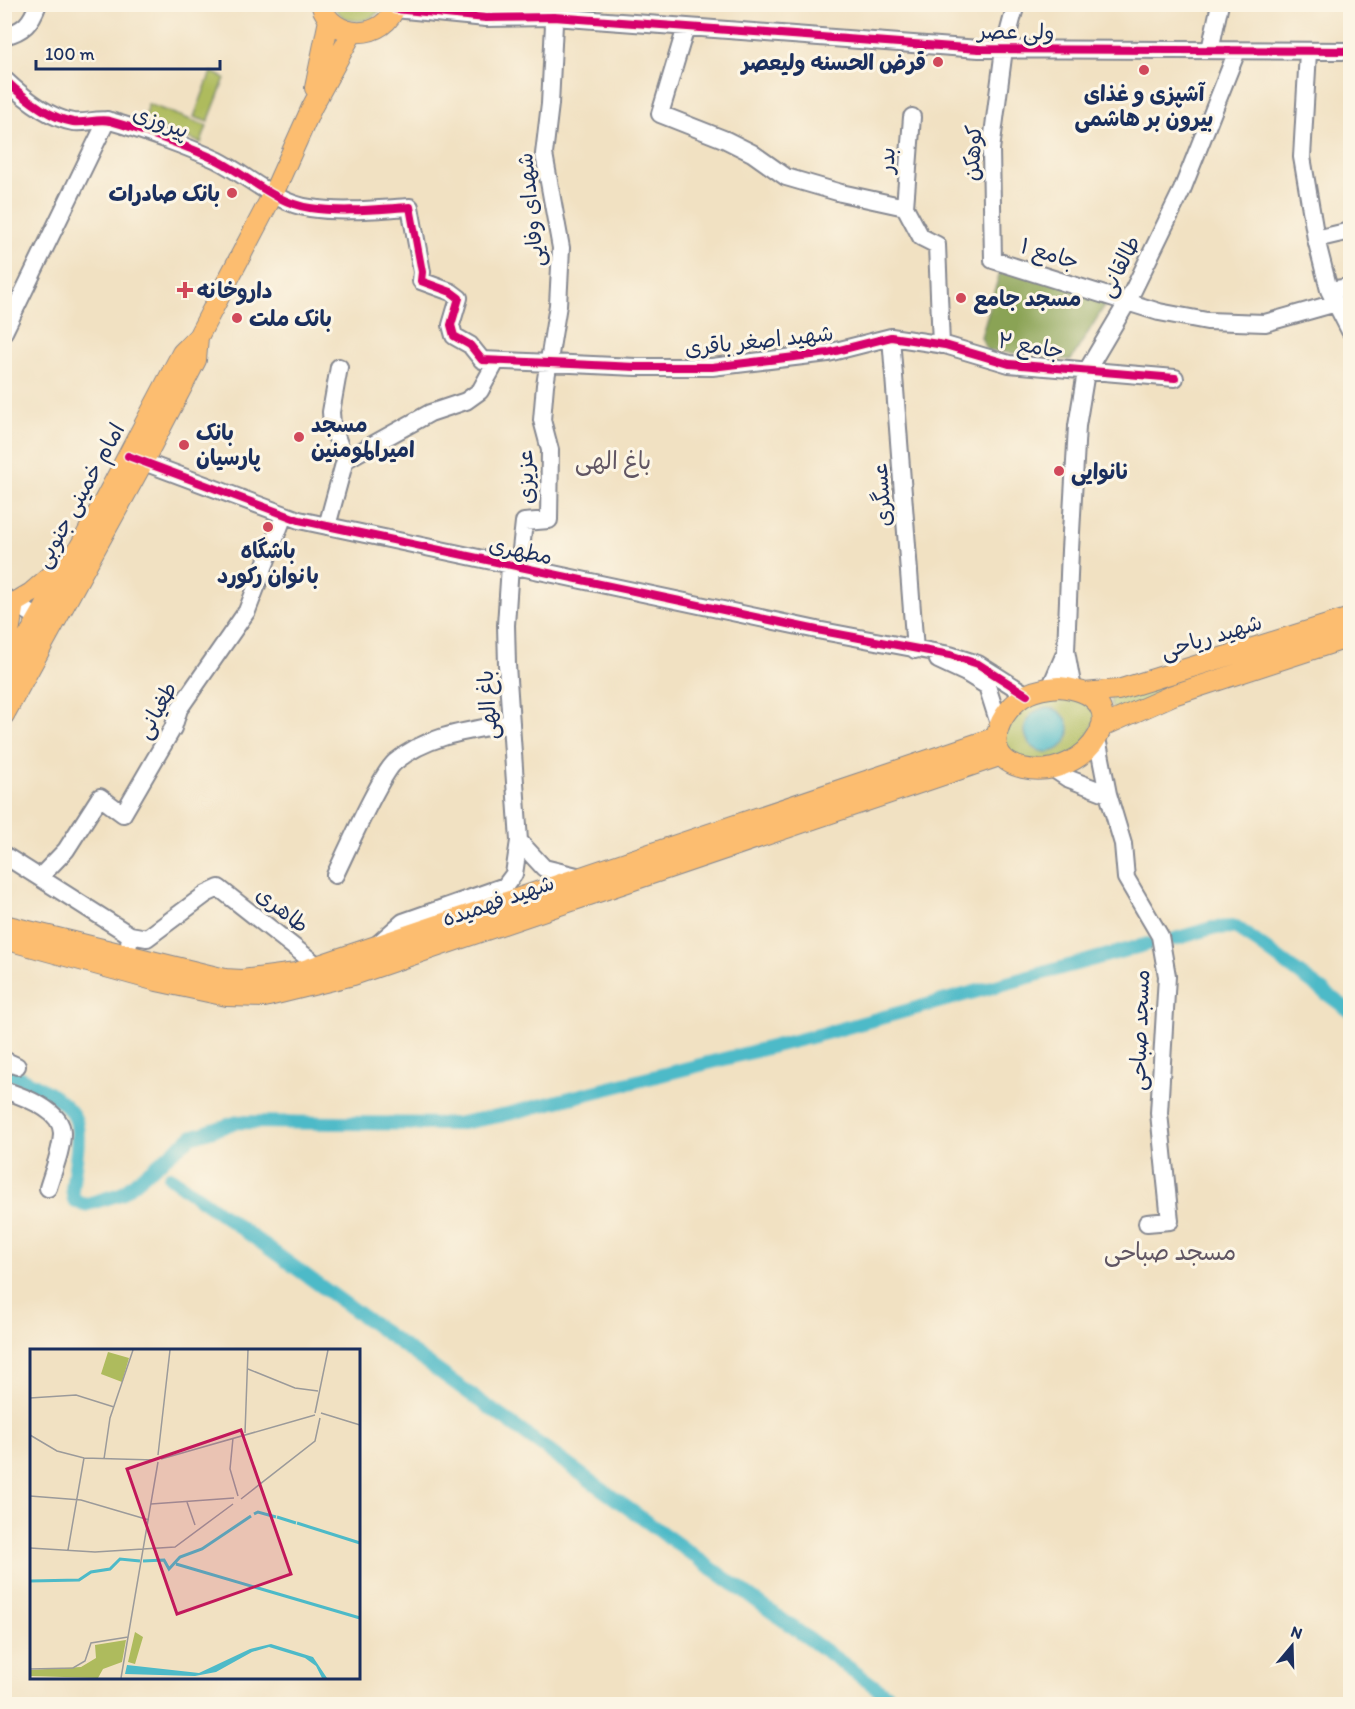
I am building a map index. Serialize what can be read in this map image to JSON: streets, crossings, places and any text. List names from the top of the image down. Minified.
{"streets":{"main road":["امام خمینی جنوبی","شهید ریاحی","شهید فهمیده"],"street":["ولی عصر","پیروزی","کوهکن","بدر","شهدای وفایی","جامع ۱","طالقانی","شهید اصغر باقری","جامع ۲","عزیزی","عسگری","مطهری","باغ الهی","طغیانی","طاهری","مسجد صباحی"]},"crossings":[["ولی عصر","کوهکن"],["ولی عصر","شهدای وفایی"],["ولی عصر","طالقانی"],["پیروزی","شهید اصغر باقری"],["پیروزی","امام خمینی جنوبی"],["کوهکن","جامع ۱"],["شهدای وفایی","شهید اصغر باقری"],["شهدای وفایی","عزیزی"],["جامع ۱","طالقانی"],["طالقانی","جامع ۲"],["شهید اصغر باقری","جامع ۲"],["شهید اصغر باقری","عزیزی"],["شهید اصغر باقری","عسگری"],["عزیزی","مطهری"],["عزیزی","باغ الهی"],["امام خمینی جنوبی","مطهری"],["عسگری","مطهری"],["مطهری","باغ الهی"],["مطهری","طغیانی"],["شهید ریاحی","شهید فهمیده"],["باغ الهی","شهید فهمیده"],["شهید فهمیده","طاهری"]],"districts":["باغ الهی","مسجد صباحی"],"places":{"other":["قرض الحسنه ولیعصر","آشپزی و غذای بیرون بر هاشمی","بانک صادرات","مسجد جامع","بانک ملت","مسجد امیرالمومنین","بانک پارسیان","نانوایی","باشگاه بانوان رکورد"],"health":["داروخانه"]},"scale_bar":"100 m","north":"top"}
